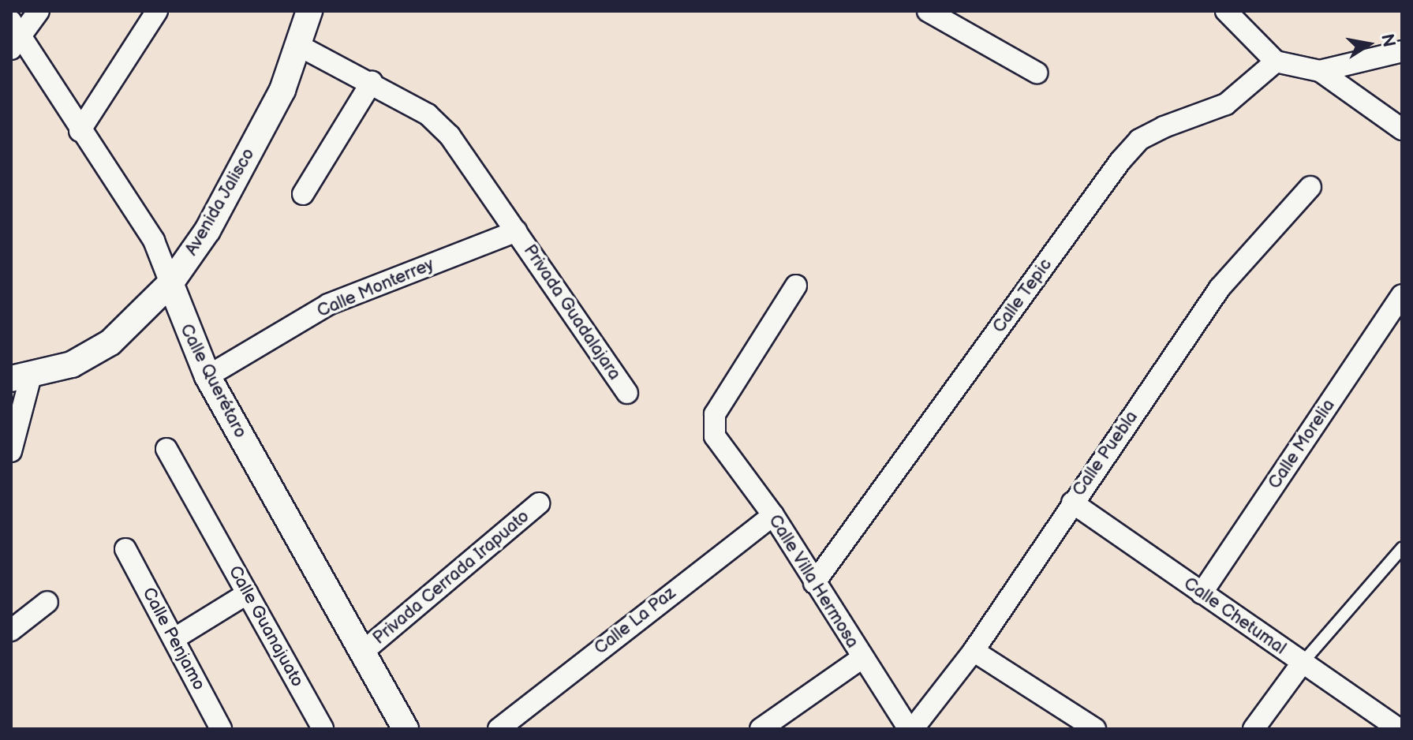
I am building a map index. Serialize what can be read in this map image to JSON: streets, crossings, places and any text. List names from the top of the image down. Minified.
{"streets":{"street":["Avenida Jalisco","Calle Monterrey","Calle Tepic","Privada Guadalajara","Calle Querétaro","Calle Morelia","Calle Puebla","Privada Cerrada Irapuato","Calle Villa Hermosa","Calle Chetumal","Calle La Paz","Calle Guanajuato","Calle Penjamo"]},"crossings":[["Avenida Jalisco","Privada Guadalajara"],["Avenida Jalisco","Calle Querétaro"],["Calle Monterrey","Privada Guadalajara"],["Calle Monterrey","Calle Querétaro"],["Calle Tepic","Calle Villa Hermosa"],["Calle Querétaro","Privada Cerrada Irapuato"],["Calle Morelia","Calle Chetumal"],["Calle Puebla","Calle Villa Hermosa"],["Calle Puebla","Calle Chetumal"],["Calle Villa Hermosa","Calle La Paz"]],"north":"right"}
